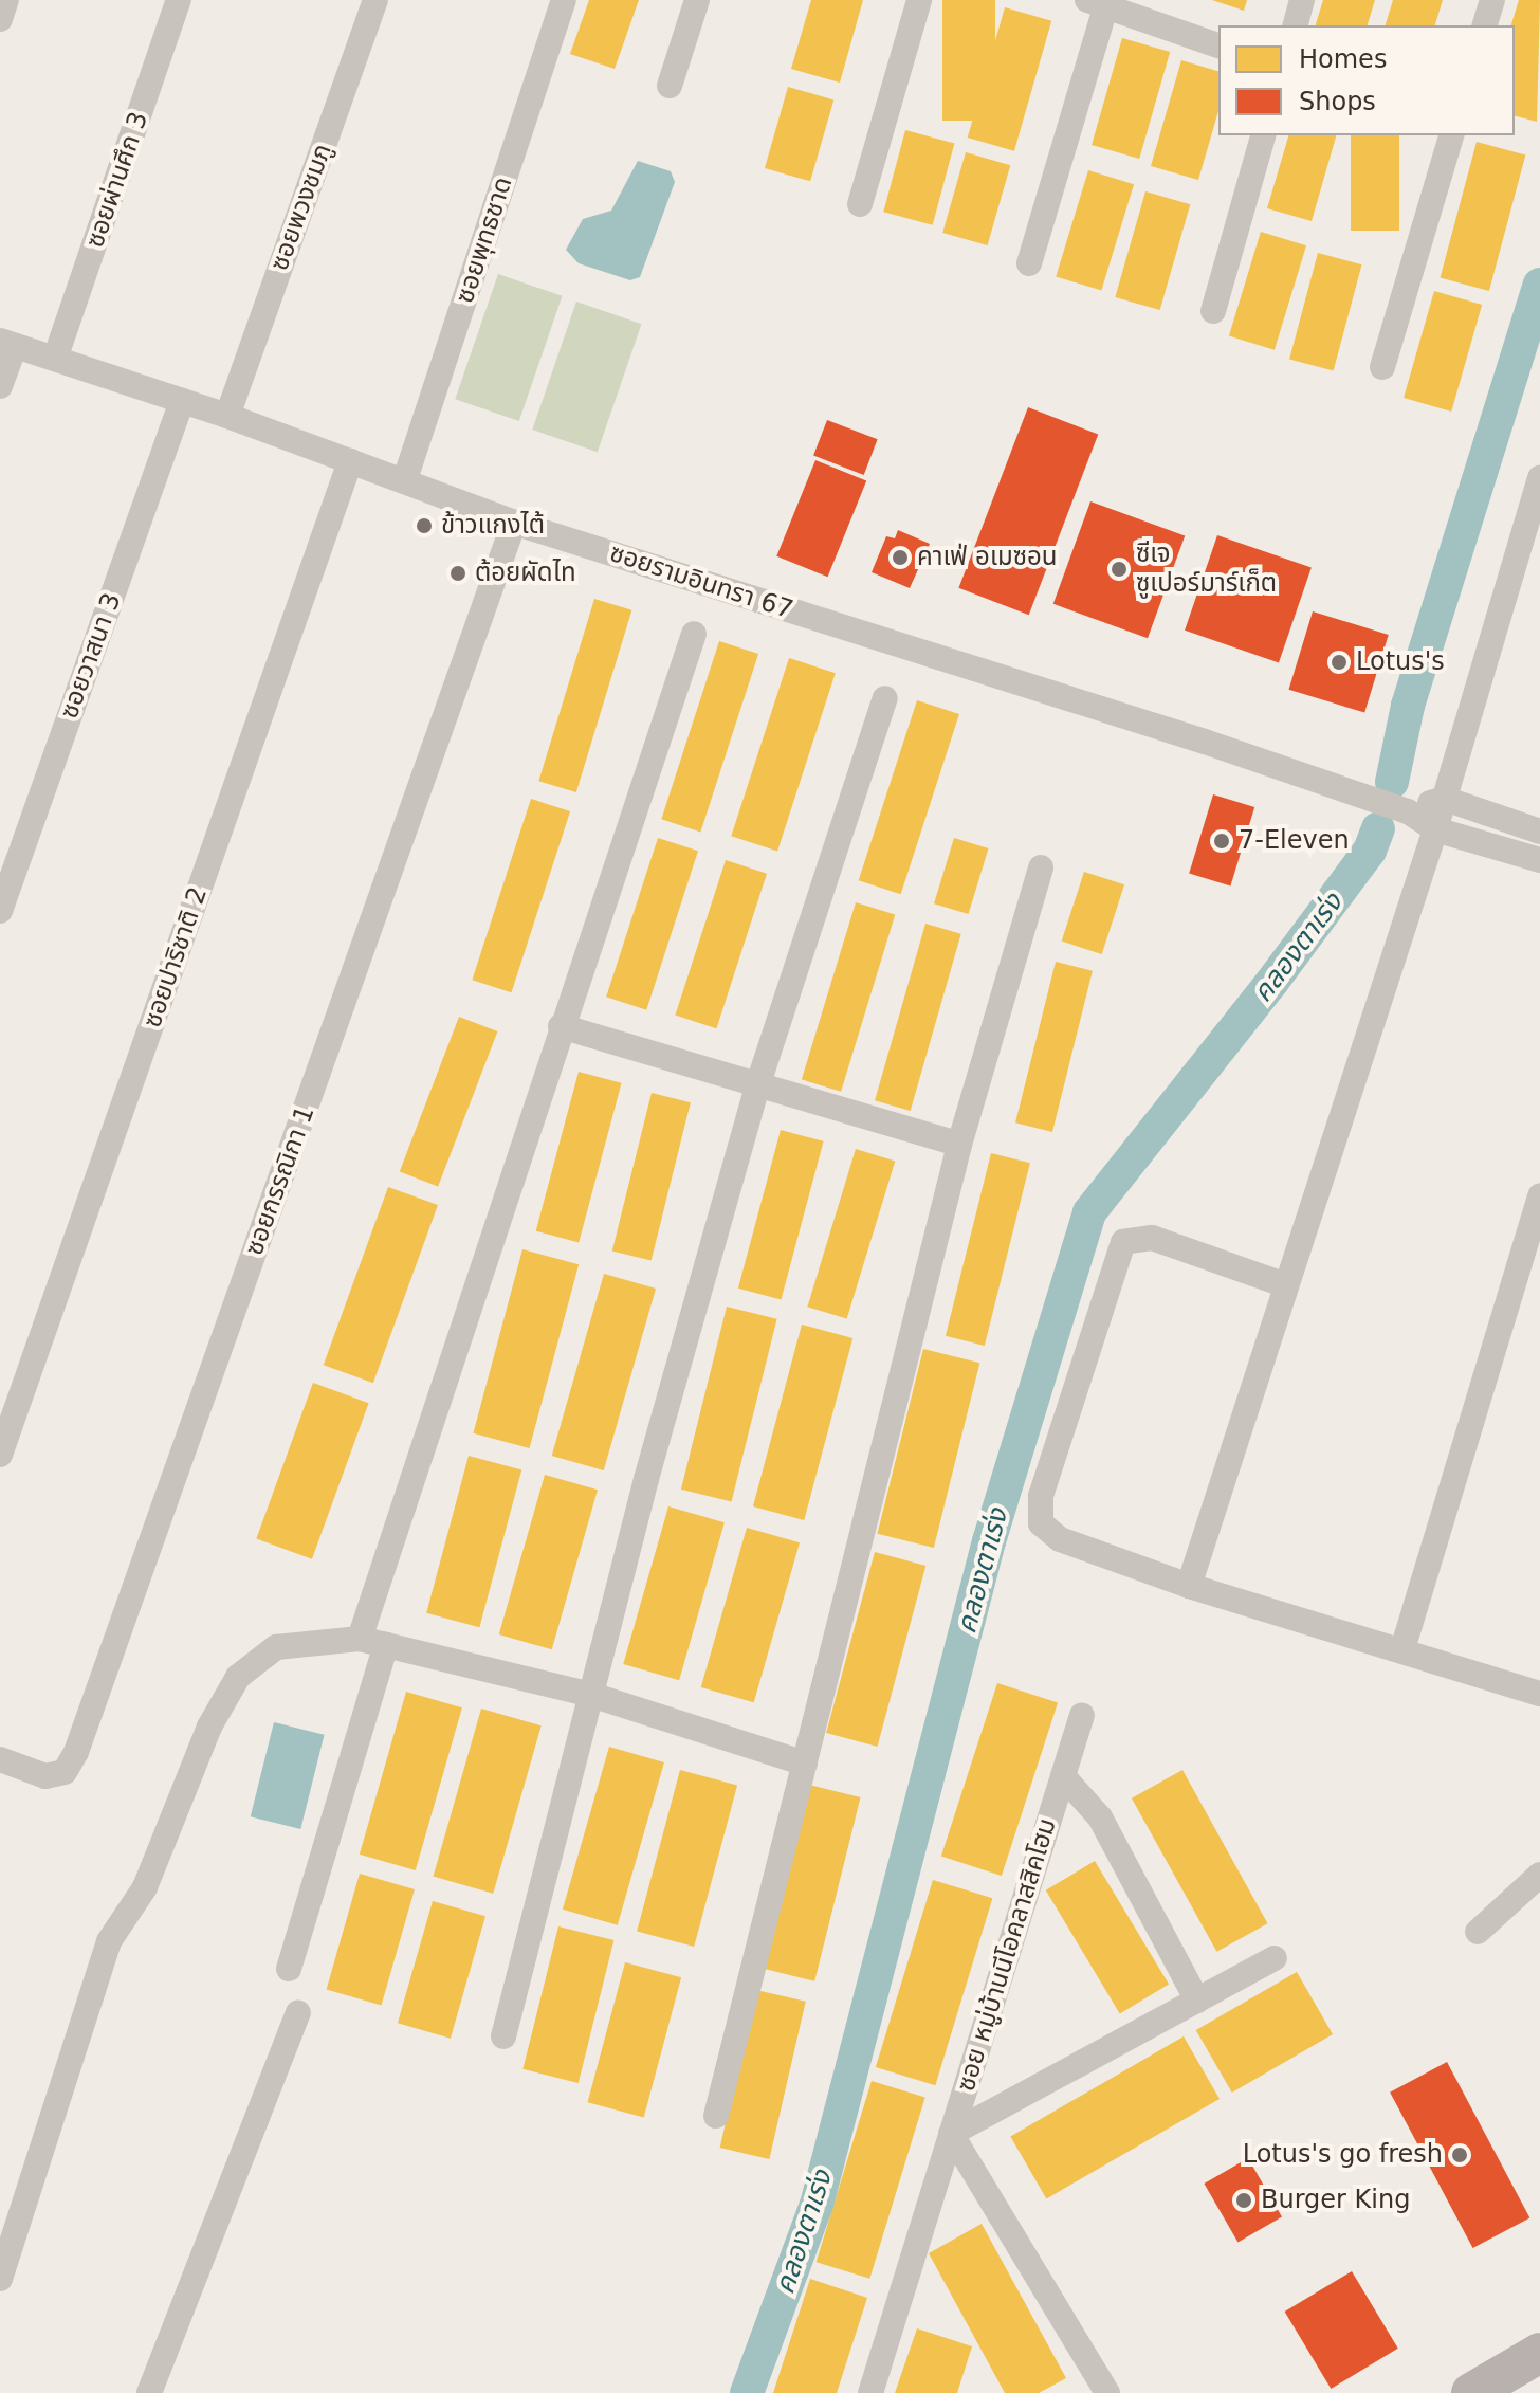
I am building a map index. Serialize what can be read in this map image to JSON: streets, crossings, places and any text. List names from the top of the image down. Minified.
{"streets":{"street":["ซอยผ่านศึก 3","ซอยพวงชมภู","ซอยพุทธชาด","ซอยรามอินทรา 67","ซอยวาสนา 3","ซอยปาริชาติ 2","ซอยกรรณิกา 1","ซอย หมู่บ้านนีโอคลาสสิคโฮม"]},"crossings":[["ซอยผ่านศึก 3","ซอยรามอินทรา 67"],["ซอยพวงชมภู","ซอยรามอินทรา 67"],["ซอยพุทธชาด","ซอยรามอินทรา 67"],["ซอยรามอินทรา 67","ซอยวาสนา 3"],["ซอยรามอินทรา 67","ซอยปาริชาติ 2"],["ซอยรามอินทรา 67","ซอยกรรณิกา 1"]],"water":["คลองตาเร่ง"],"places":["ข้าวแกงไต้","คาเฟ่ อเมซอน","ซีเจ ซูเปอร์มาร์เก็ต","ต้อยผัดไท","Lotus's","7-Eleven","Lotus's go fresh","Burger King"],"legend":["Homes","Shops"]}
